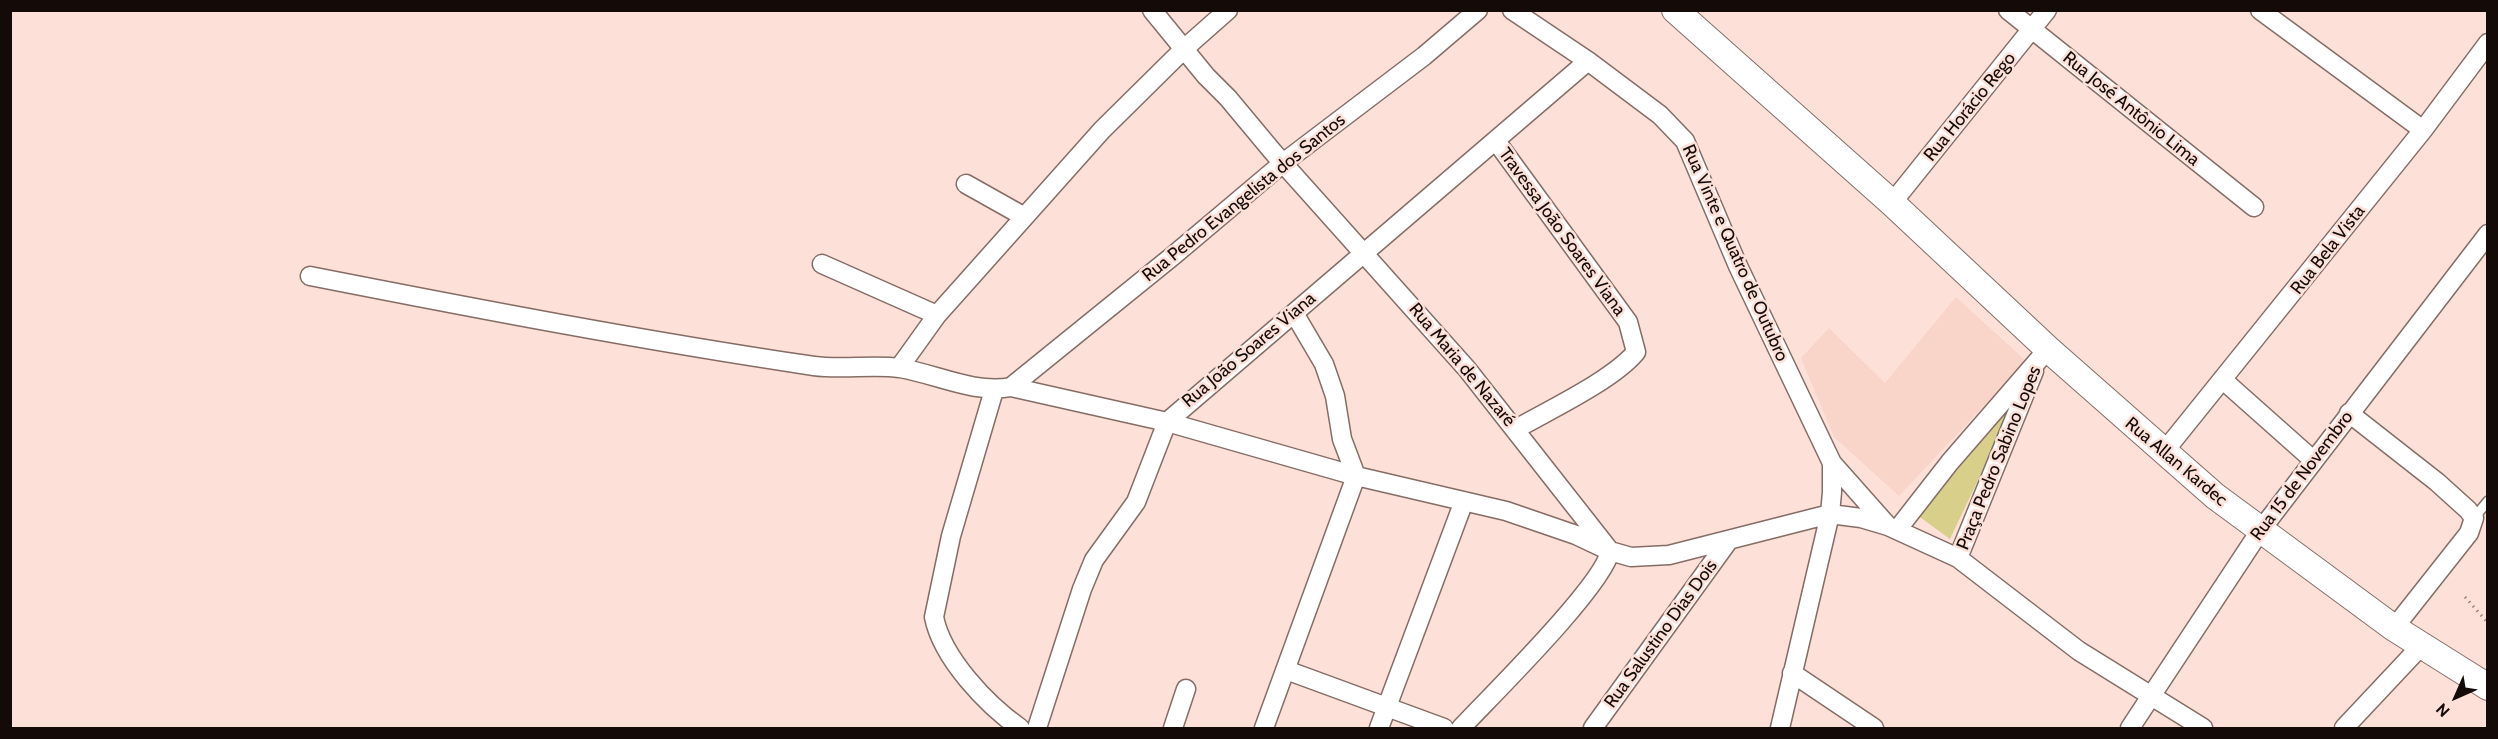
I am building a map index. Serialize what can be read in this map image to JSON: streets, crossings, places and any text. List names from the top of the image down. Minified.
{"streets":{"main road":["Rua Allan Kardec"],"street":["Rua Horácio Rego","Rua José Antônio Lima","Rua Pedro Evangelista dos Santos","Travessa João Soares Viana","Rua Bela Vista","Rua Vinte e Quatro de Outubro","Rua João Soares Viana","Rua Maria de Nazaré","Praça Pedro Sabino Lopes","Rua 15 de Novembro","Rua Salustino Dias Dois"]},"crossings":[["Rua Horácio Rego","Rua José Antônio Lima"],["Rua Horácio Rego","Rua Allan Kardec"],["Rua Pedro Evangelista dos Santos","Rua Maria de Nazaré"],["Travessa João Soares Viana","Rua João Soares Viana"],["Travessa João Soares Viana","Rua Maria de Nazaré"],["Rua Bela Vista","Rua Allan Kardec"],["Rua Vinte e Quatro de Outubro","Rua João Soares Viana"],["Rua Vinte e Quatro de Outubro","Praça Pedro Sabino Lopes"],["Rua Vinte e Quatro de Outubro","Rua 15 de Novembro"],["Rua João Soares Viana","Rua Maria de Nazaré"],["Praça Pedro Sabino Lopes","Rua Allan Kardec"],["Rua Allan Kardec","Rua 15 de Novembro"]],"north":"bottom left"}
